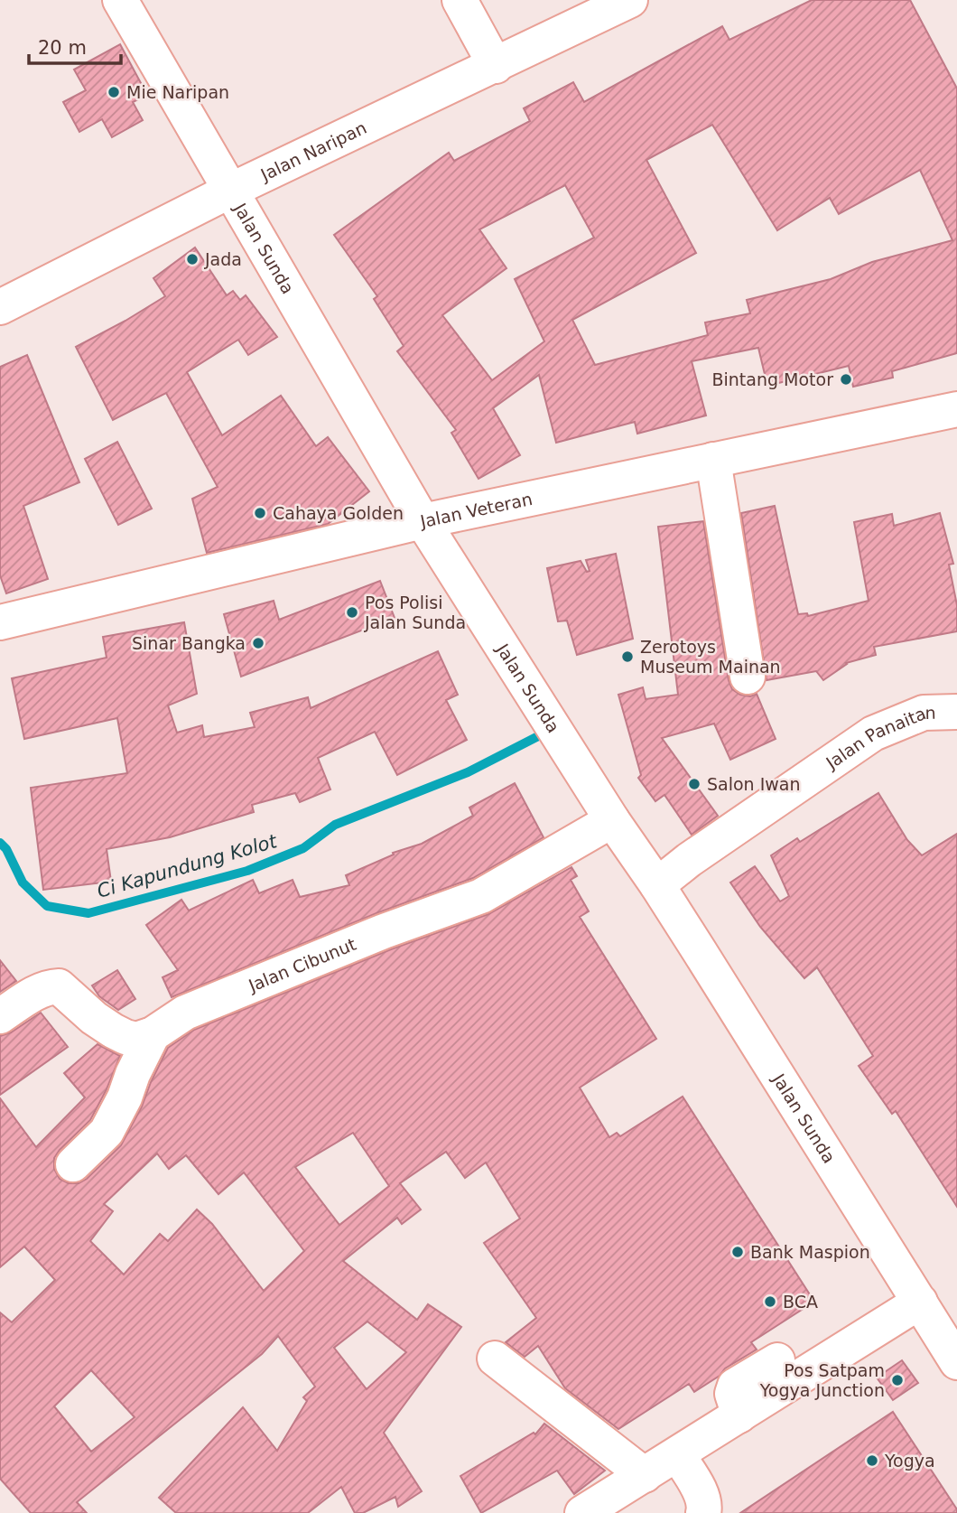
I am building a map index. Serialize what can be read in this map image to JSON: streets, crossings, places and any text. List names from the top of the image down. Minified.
{"streets":{"street":["Jalan Naripan","Jalan Sunda","Jalan Veteran","Jalan Panaitan","Jalan Cibunut"]},"crossings":[["Jalan Naripan","Jalan Sunda"],["Jalan Sunda","Jalan Veteran"],["Jalan Sunda","Jalan Panaitan"],["Jalan Sunda","Jalan Cibunut"]],"water":["Ci Kapundung Kolot"],"places":["Mie Naripan","Jada","Bintang Motor","Cahaya Golden","Pos Polisi Jalan Sunda","Sinar Bangka","Zerotoys Museum Mainan","Salon Iwan","Bank Maspion","BCA","Pos Satpam Yogya Junction","Yogya"],"scale_bar":"20 m"}
